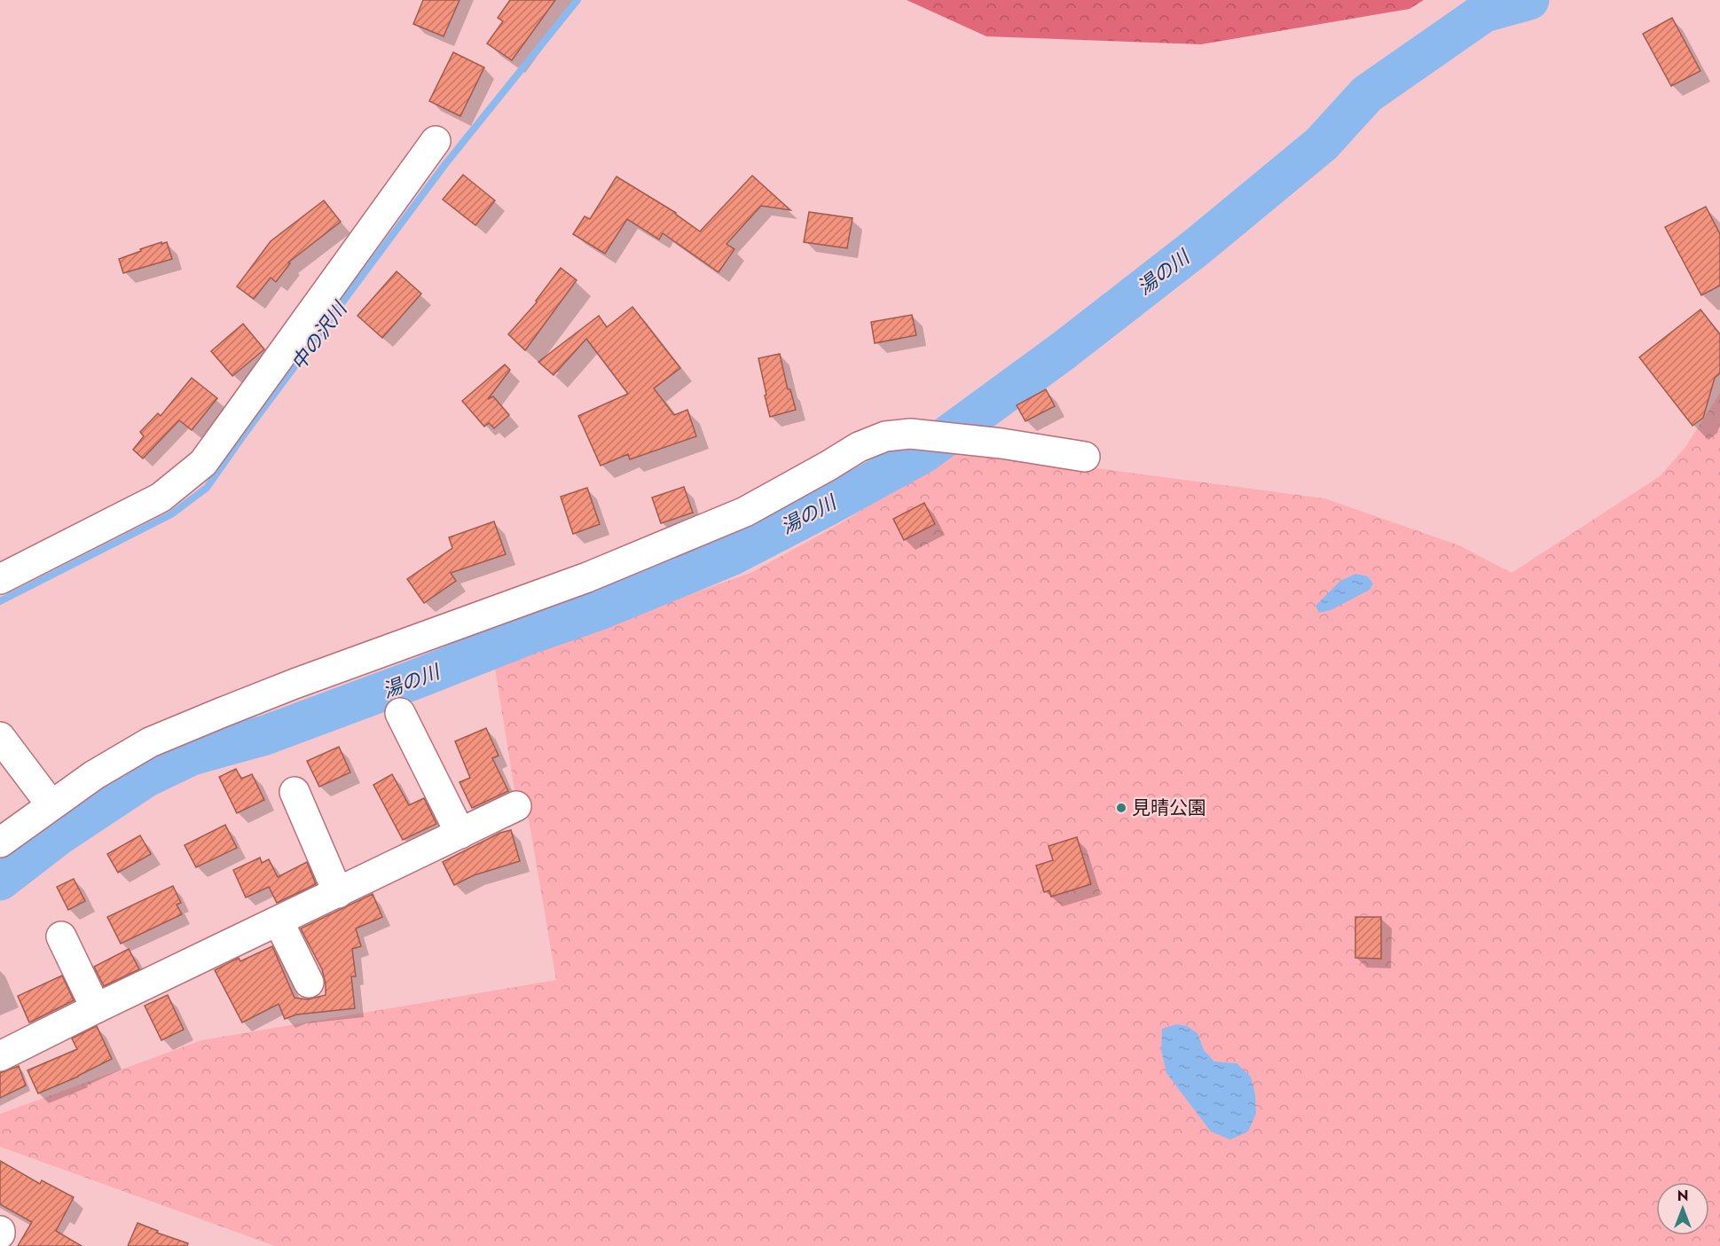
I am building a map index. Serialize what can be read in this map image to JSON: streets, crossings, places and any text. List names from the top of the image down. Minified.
{"water":["湯の川","中の沢川"],"places":["見晴公園"],"north":"top"}
